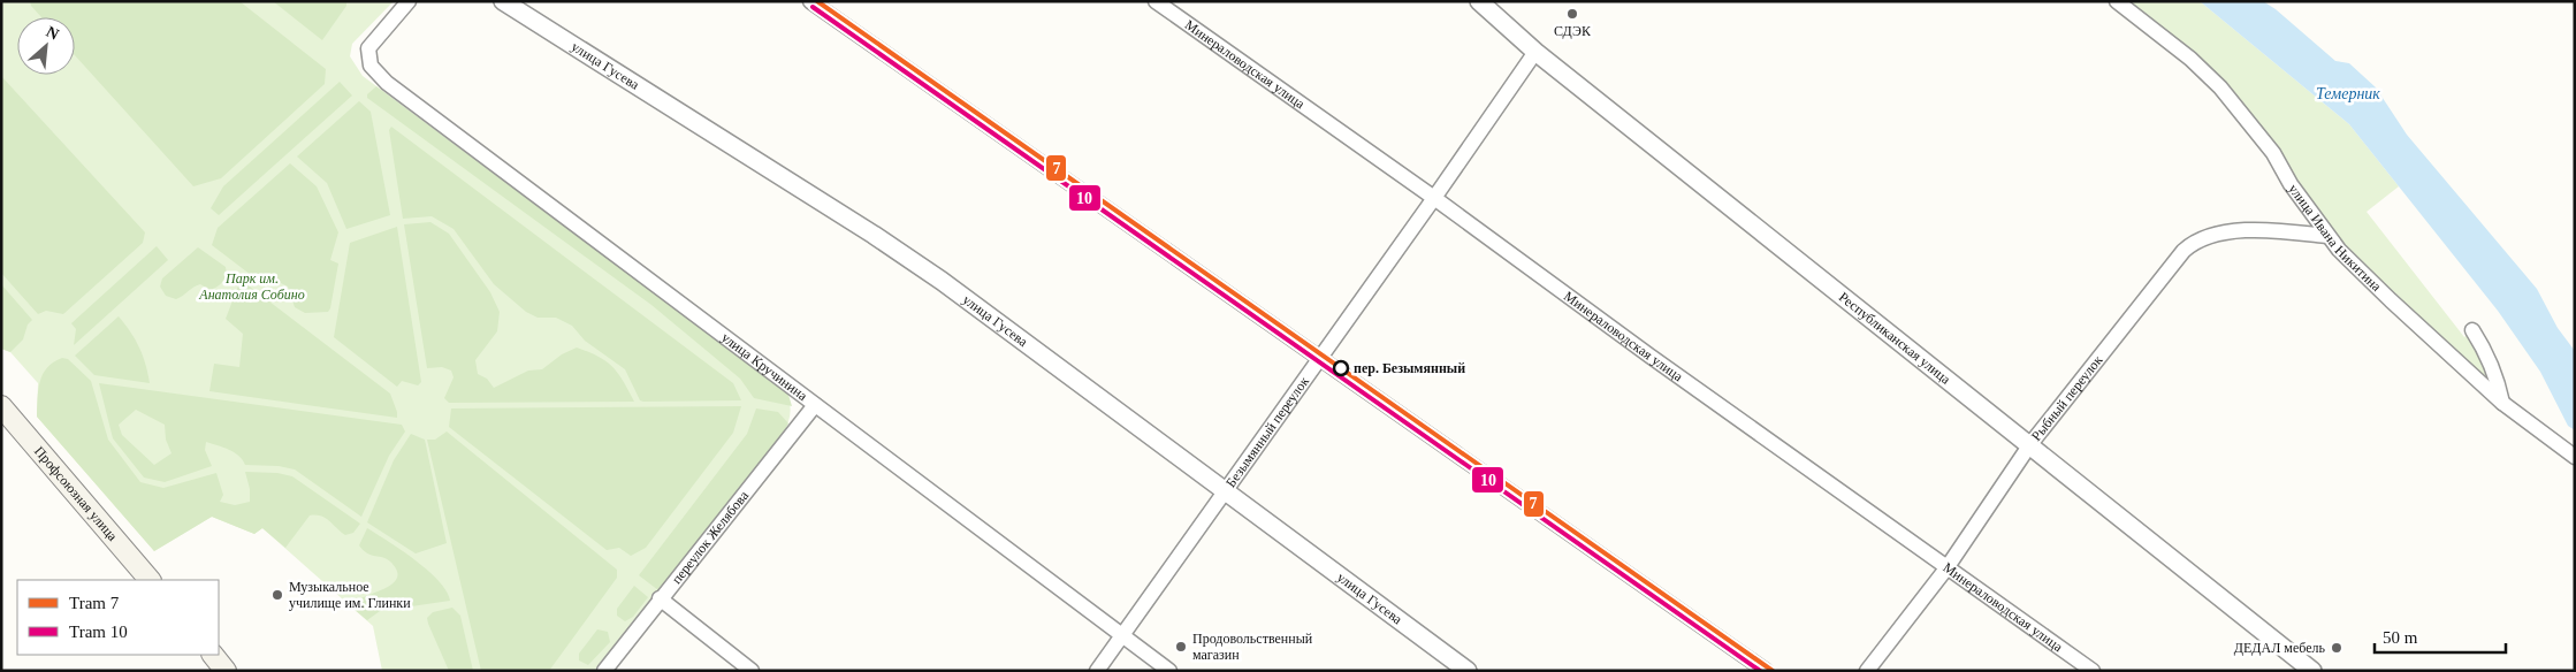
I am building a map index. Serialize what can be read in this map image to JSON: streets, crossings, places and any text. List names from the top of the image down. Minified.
{"streets":{"main road":["Профсоюзная улица"],"street":["Минераловодская улица","улица Гусева","улица Ивана Никитина","Республиканская улица","улица Кручинина","Рыбный переулок","Безымянный переулок","переулок Желябова"]},"crossings":[["Минераловодская улица","Рыбный переулок"],["Минераловодская улица","Безымянный переулок"],["улица Гусева","Безымянный переулок"],["улица Ивана Никитина","Рыбный переулок"],["Республиканская улица","Рыбный переулок"],["Республиканская улица","Безымянный переулок"],["улица Кручинина","Безымянный переулок"],["улица Кручинина","переулок Желябова"]],"water":["Темерник"],"parks":["Парк им. Анатолия Собино"],"places":["СДЭК","пер. Безымянный","Музыкальное училище им. Глинки","Продовольственный магазин","ДЕДАЛ мебель"],"lines":["tram line 7","tram line 10"],"legend":["Tram 7","Tram 10"],"scale_bar":"50 m","north":"top right"}
